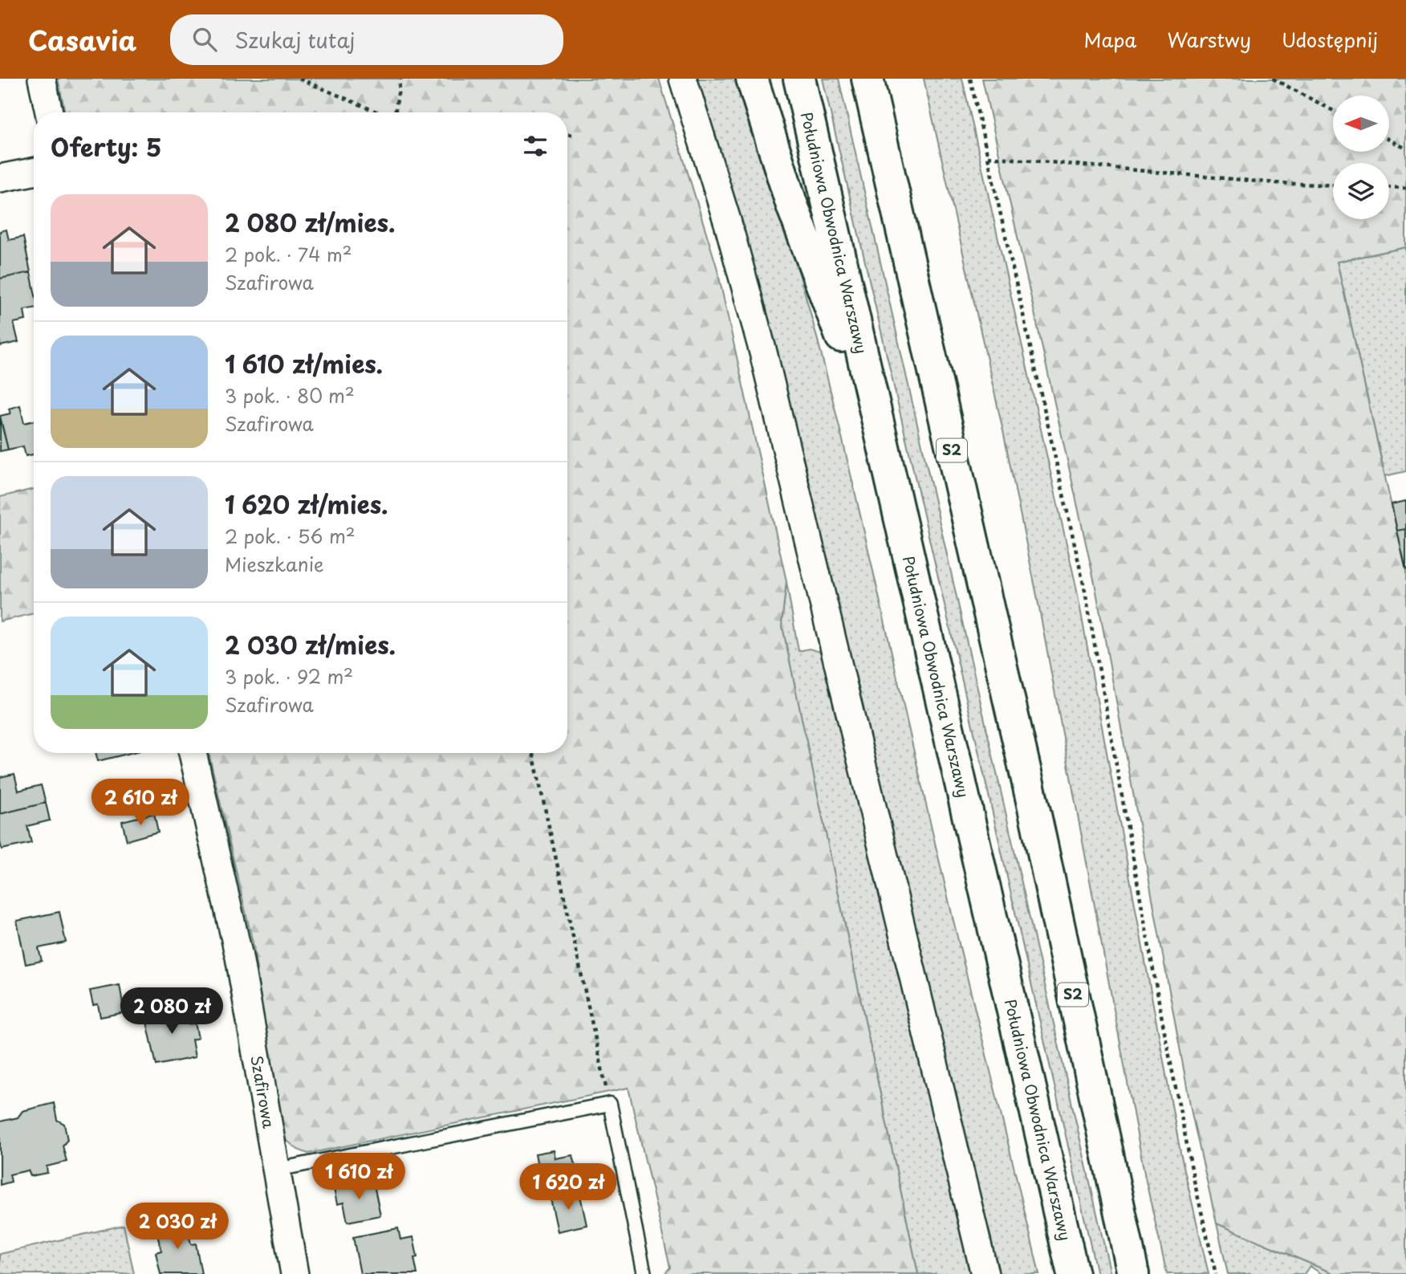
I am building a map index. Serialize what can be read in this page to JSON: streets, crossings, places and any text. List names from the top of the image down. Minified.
{"streets":{"highway":["Południowa Obwodnica Warszawy","S2"],"street":["Szafirowa"]},"north":"left","page":{"header":"Casavia","search":"Szukaj tutaj","nav":["Mapa","Warstwy","Udostępnij"],"heading":"Oferty: 5","list":[{"name":"2 080 zł/mies.","note":"2 pok. · 74 m² · Szafirowa"},{"name":"1 610 zł/mies.","note":"3 pok. · 80 m² · Szafirowa"},{"name":"1 620 zł/mies.","note":"2 pok. · 56 m² · Mieszkanie"},{"name":"2 030 zł/mies.","note":"3 pok. · 92 m² · Szafirowa"}],"price":["2 610 zł","2 080 zł","1 610 zł","1 620 zł","2 030 zł"]}}
